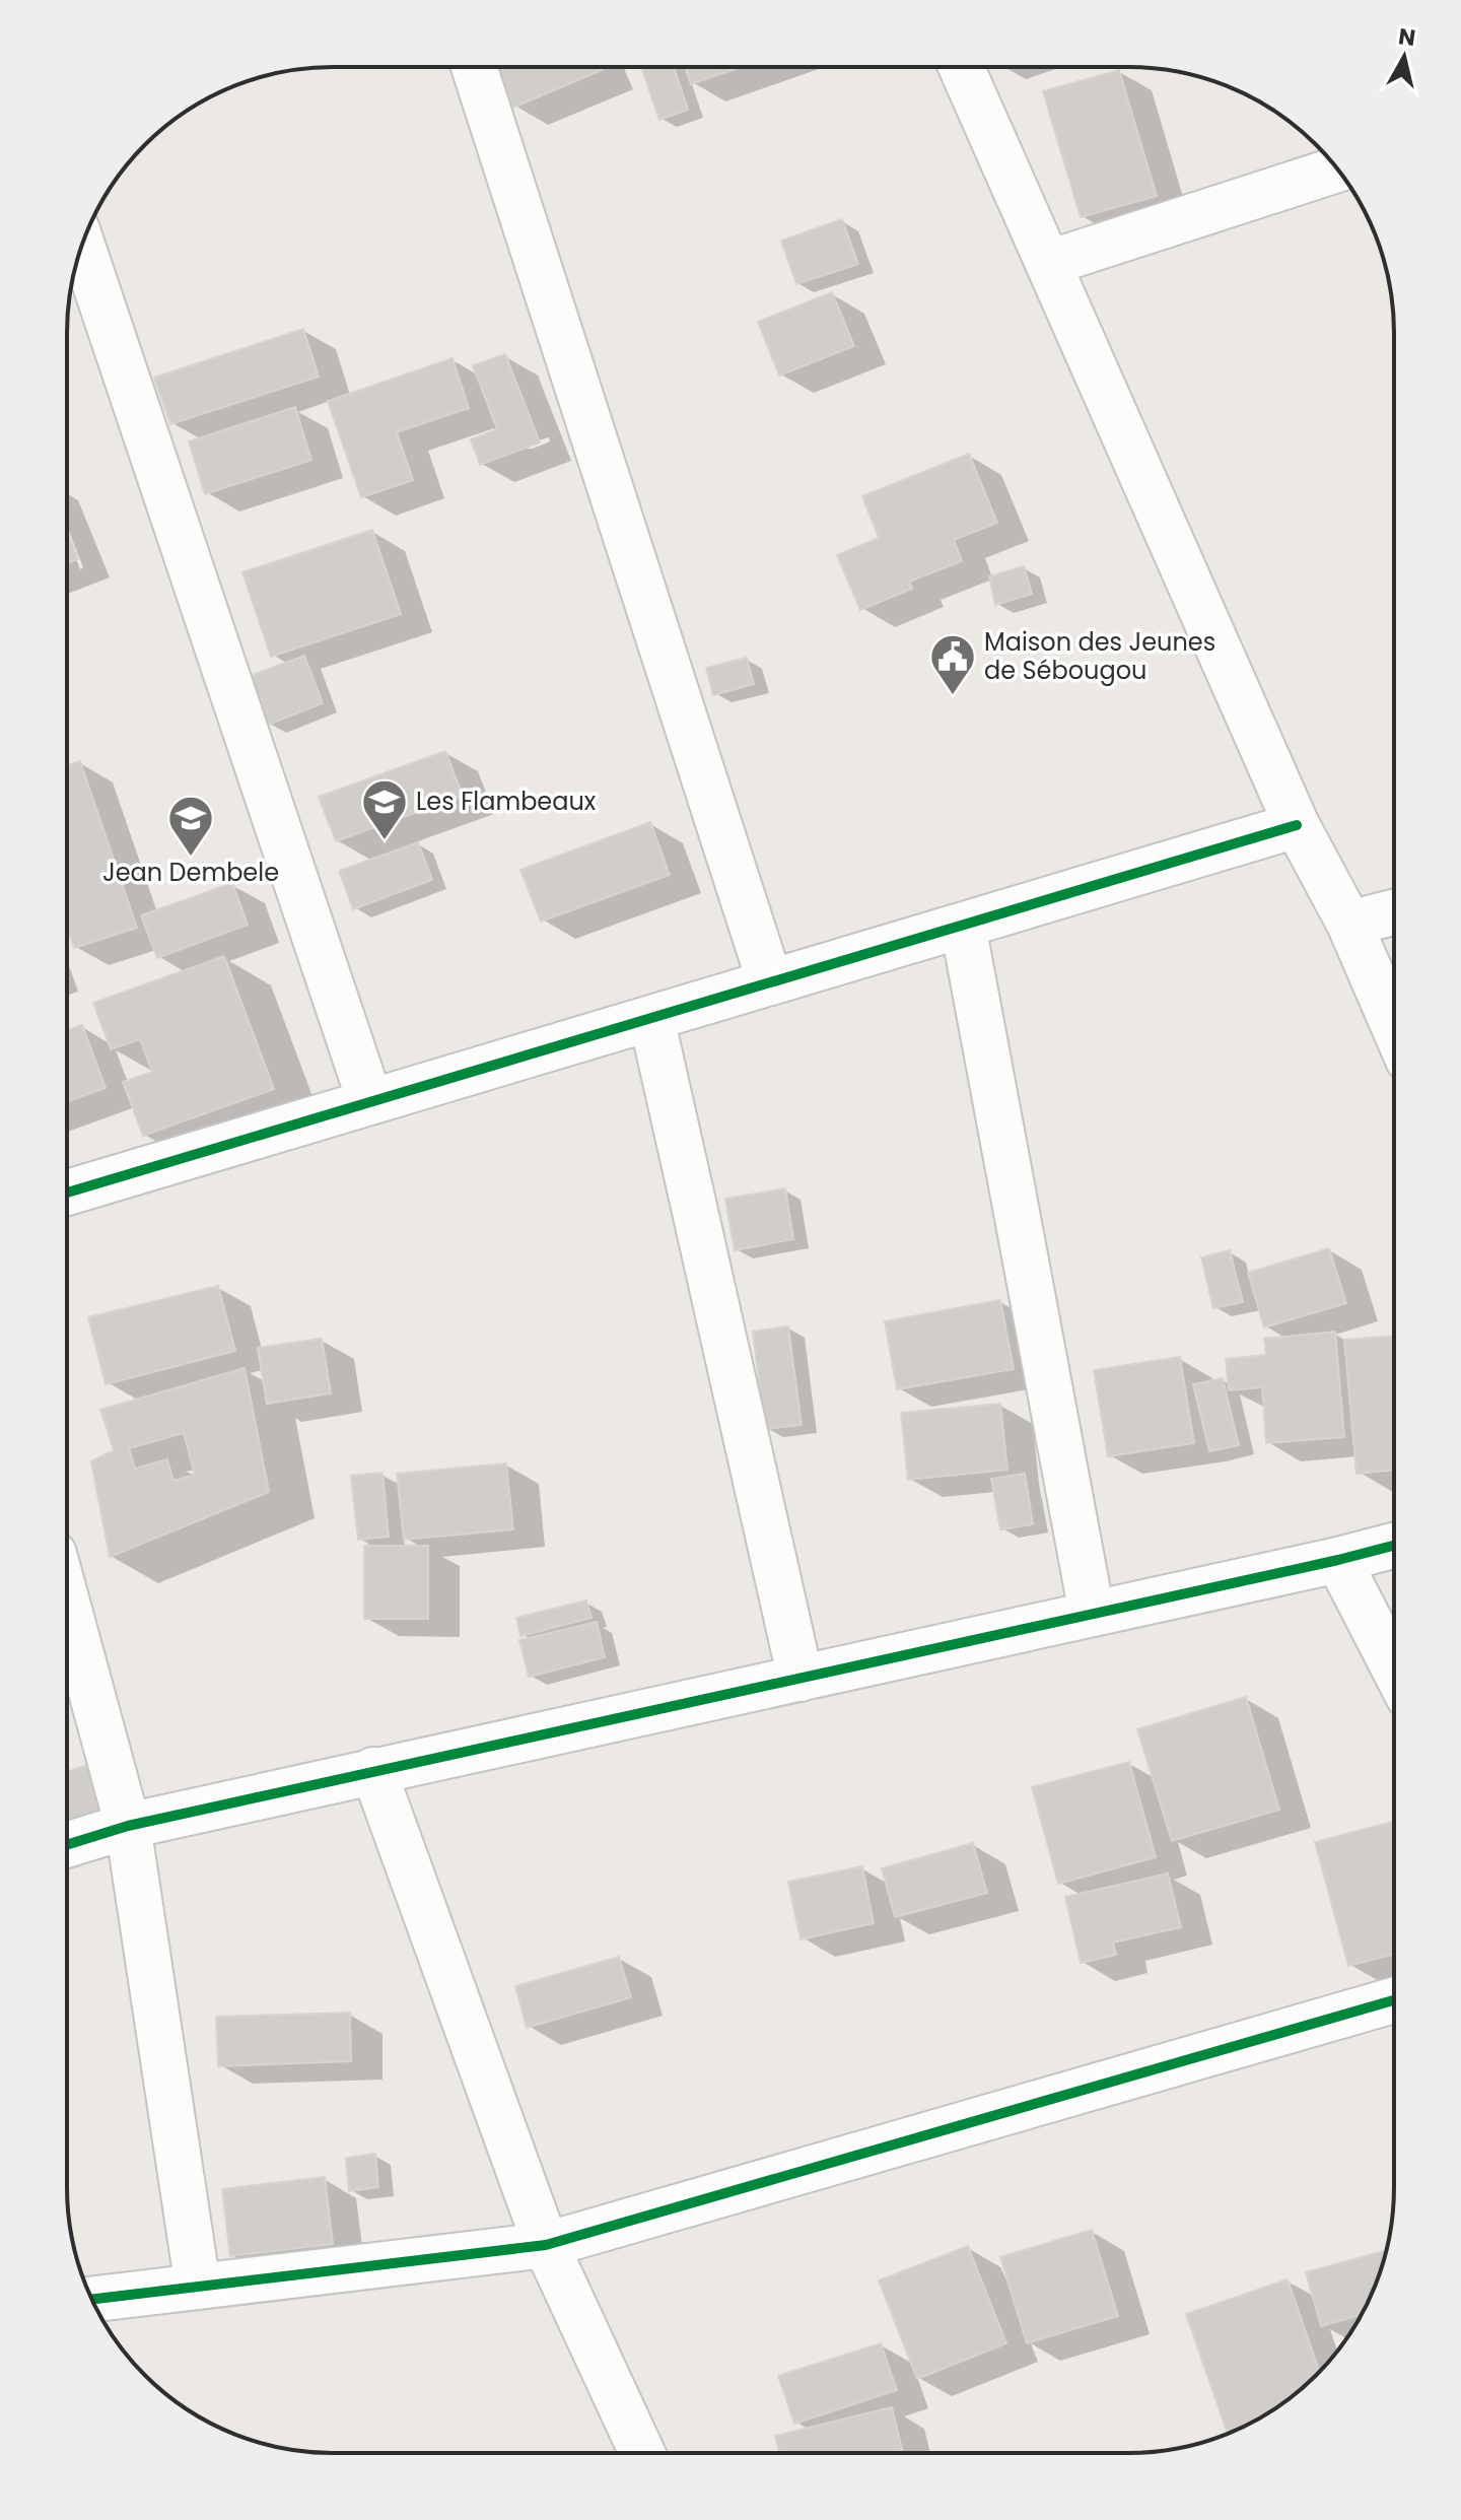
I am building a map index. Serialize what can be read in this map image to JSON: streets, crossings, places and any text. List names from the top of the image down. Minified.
{"places":{"public building":["Maison des Jeunes de Sébougou"],"school or university":["Les Flambeaux","Jean Dembele"]},"north":"top"}
